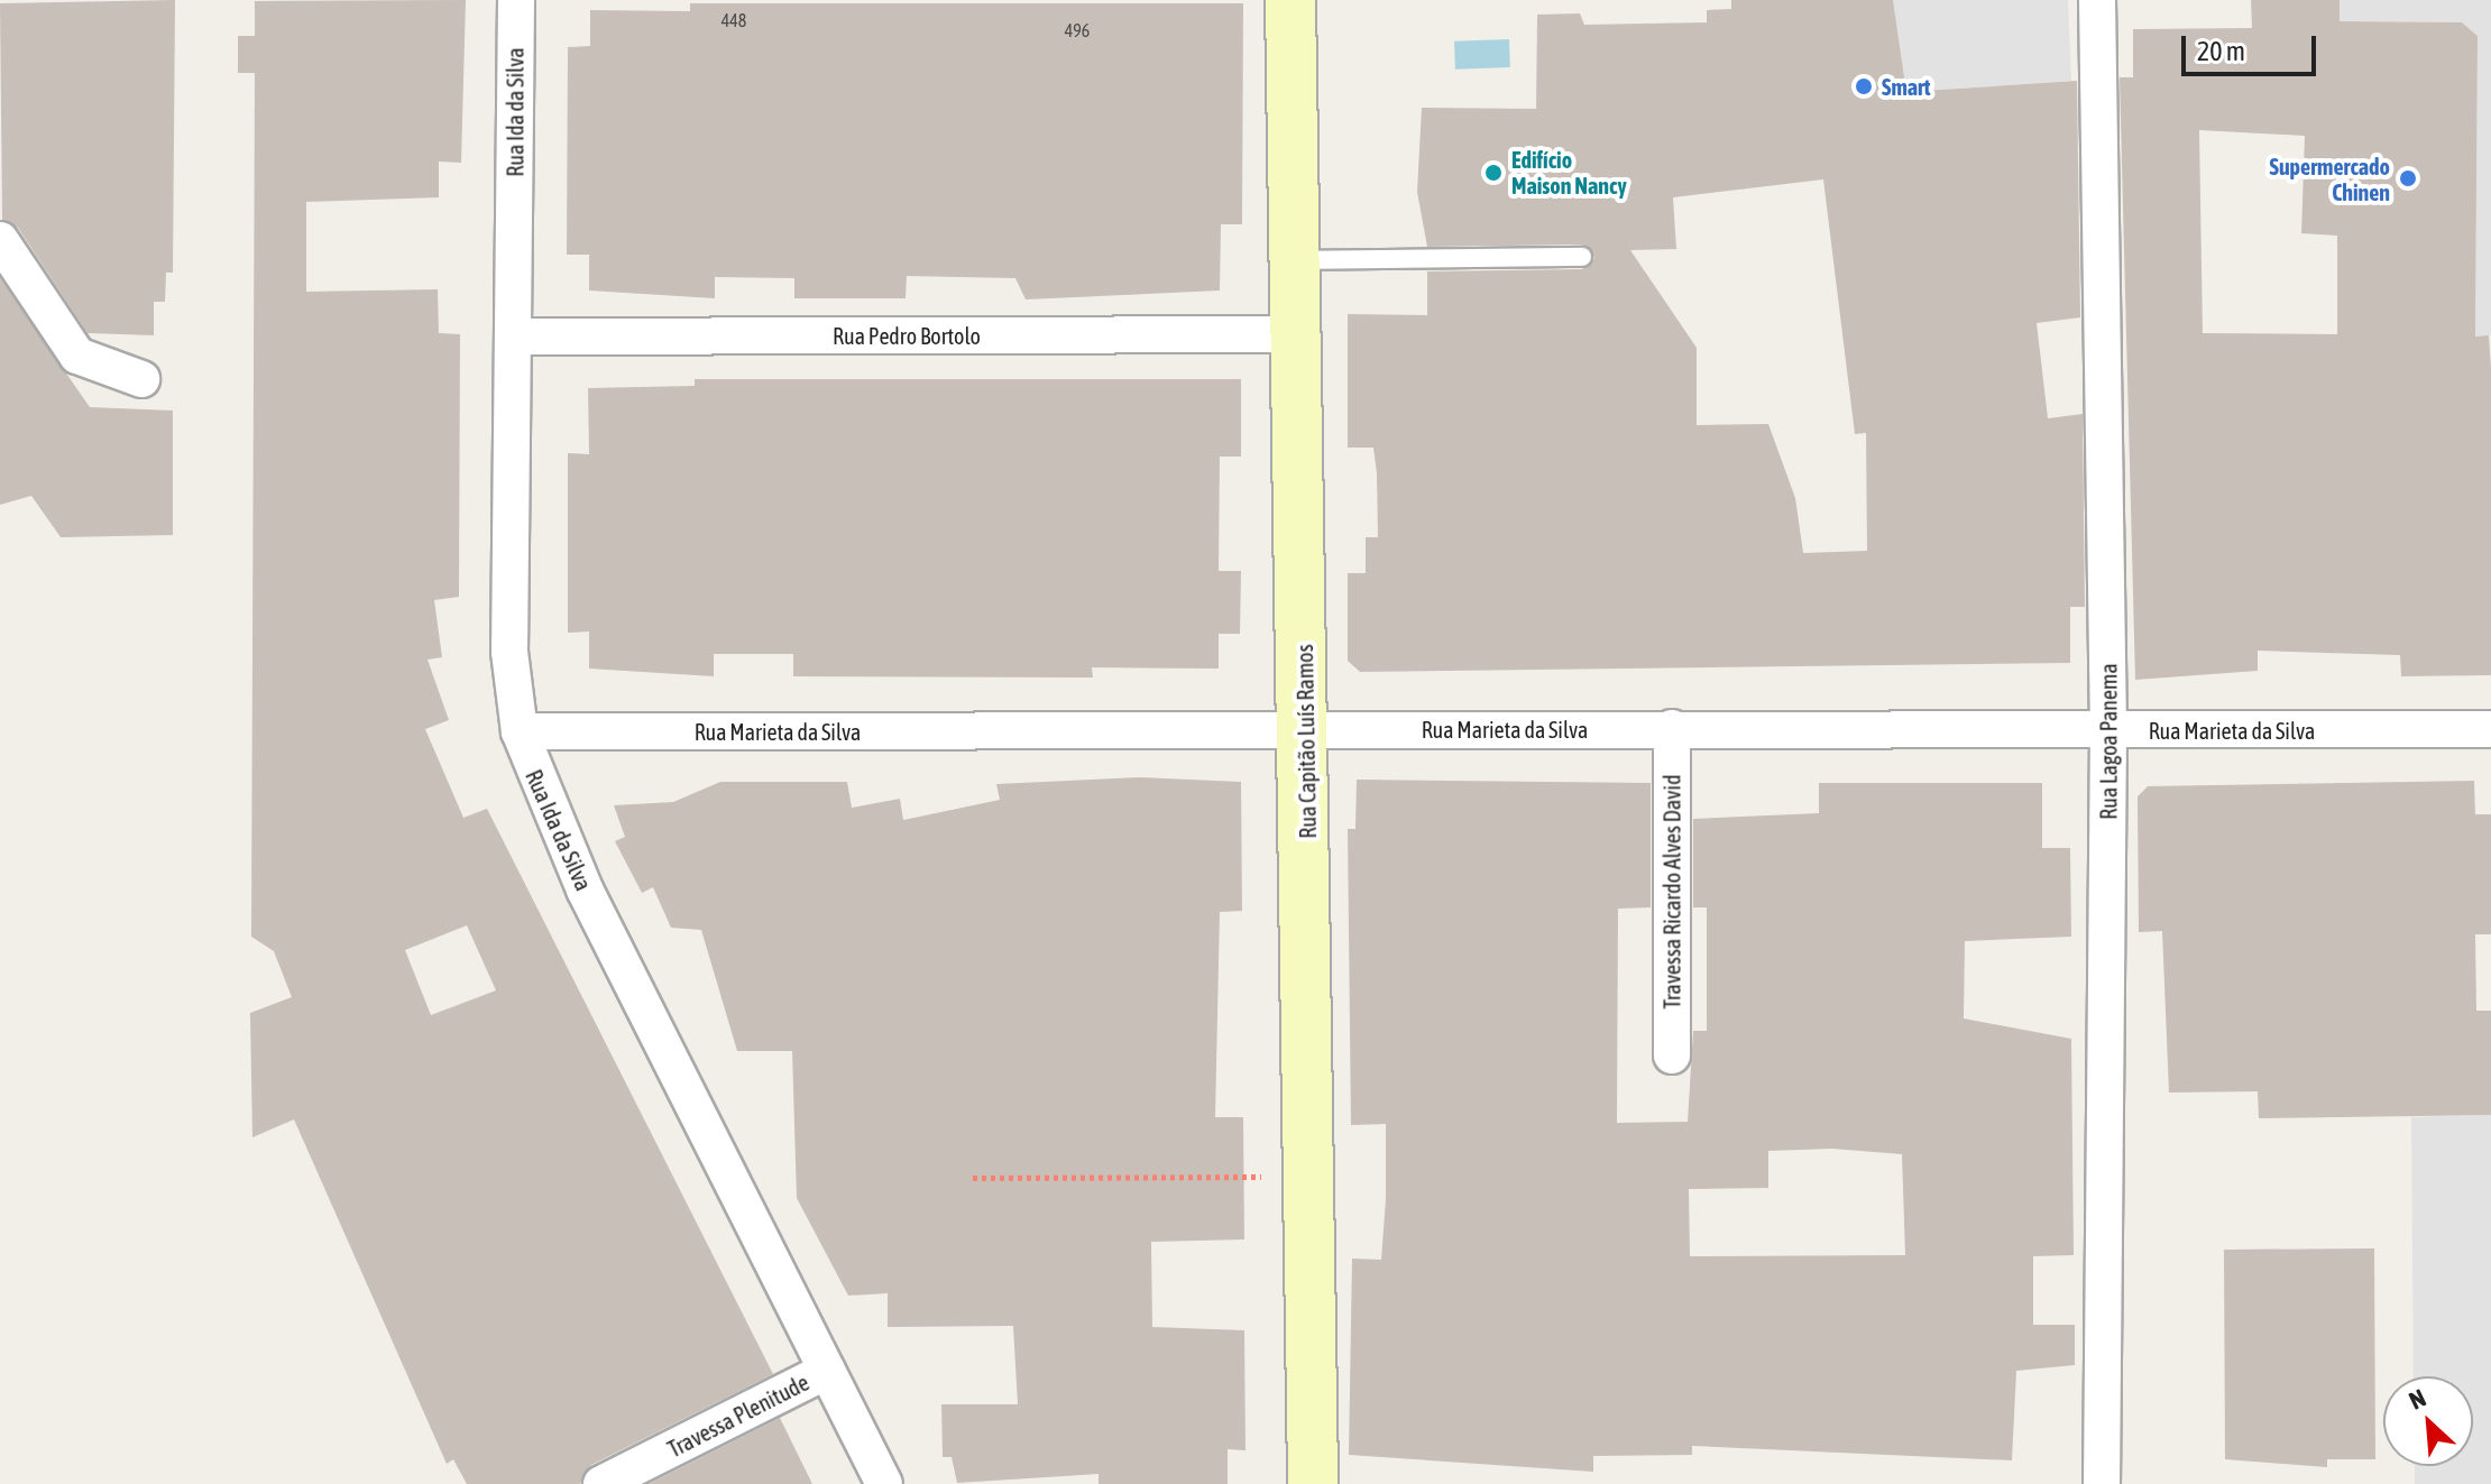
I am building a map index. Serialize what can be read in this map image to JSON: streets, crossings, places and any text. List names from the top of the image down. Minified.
{"streets":{"street":["Rua Ida da Silva","Rua Pedro Bortolo","Rua Marieta da Silva","Rua Capitão Luís Ramos","Rua Lagoa Panema","Travessa Ricardo Alves David","Travessa Plenitude"]},"crossings":[["Rua Ida da Silva","Rua Pedro Bortolo"],["Rua Ida da Silva","Rua Marieta da Silva"],["Rua Ida da Silva","Travessa Plenitude"],["Rua Pedro Bortolo","Rua Capitão Luís Ramos"],["Rua Marieta da Silva","Rua Capitão Luís Ramos"],["Rua Marieta da Silva","Rua Lagoa Panema"],["Rua Marieta da Silva","Travessa Ricardo Alves David"]],"places":["Smart","Edifício Maison Nancy","Supermercado Chinen"],"house_numbers":["448","496"],"scale_bar":"20 m","north":"top left"}
